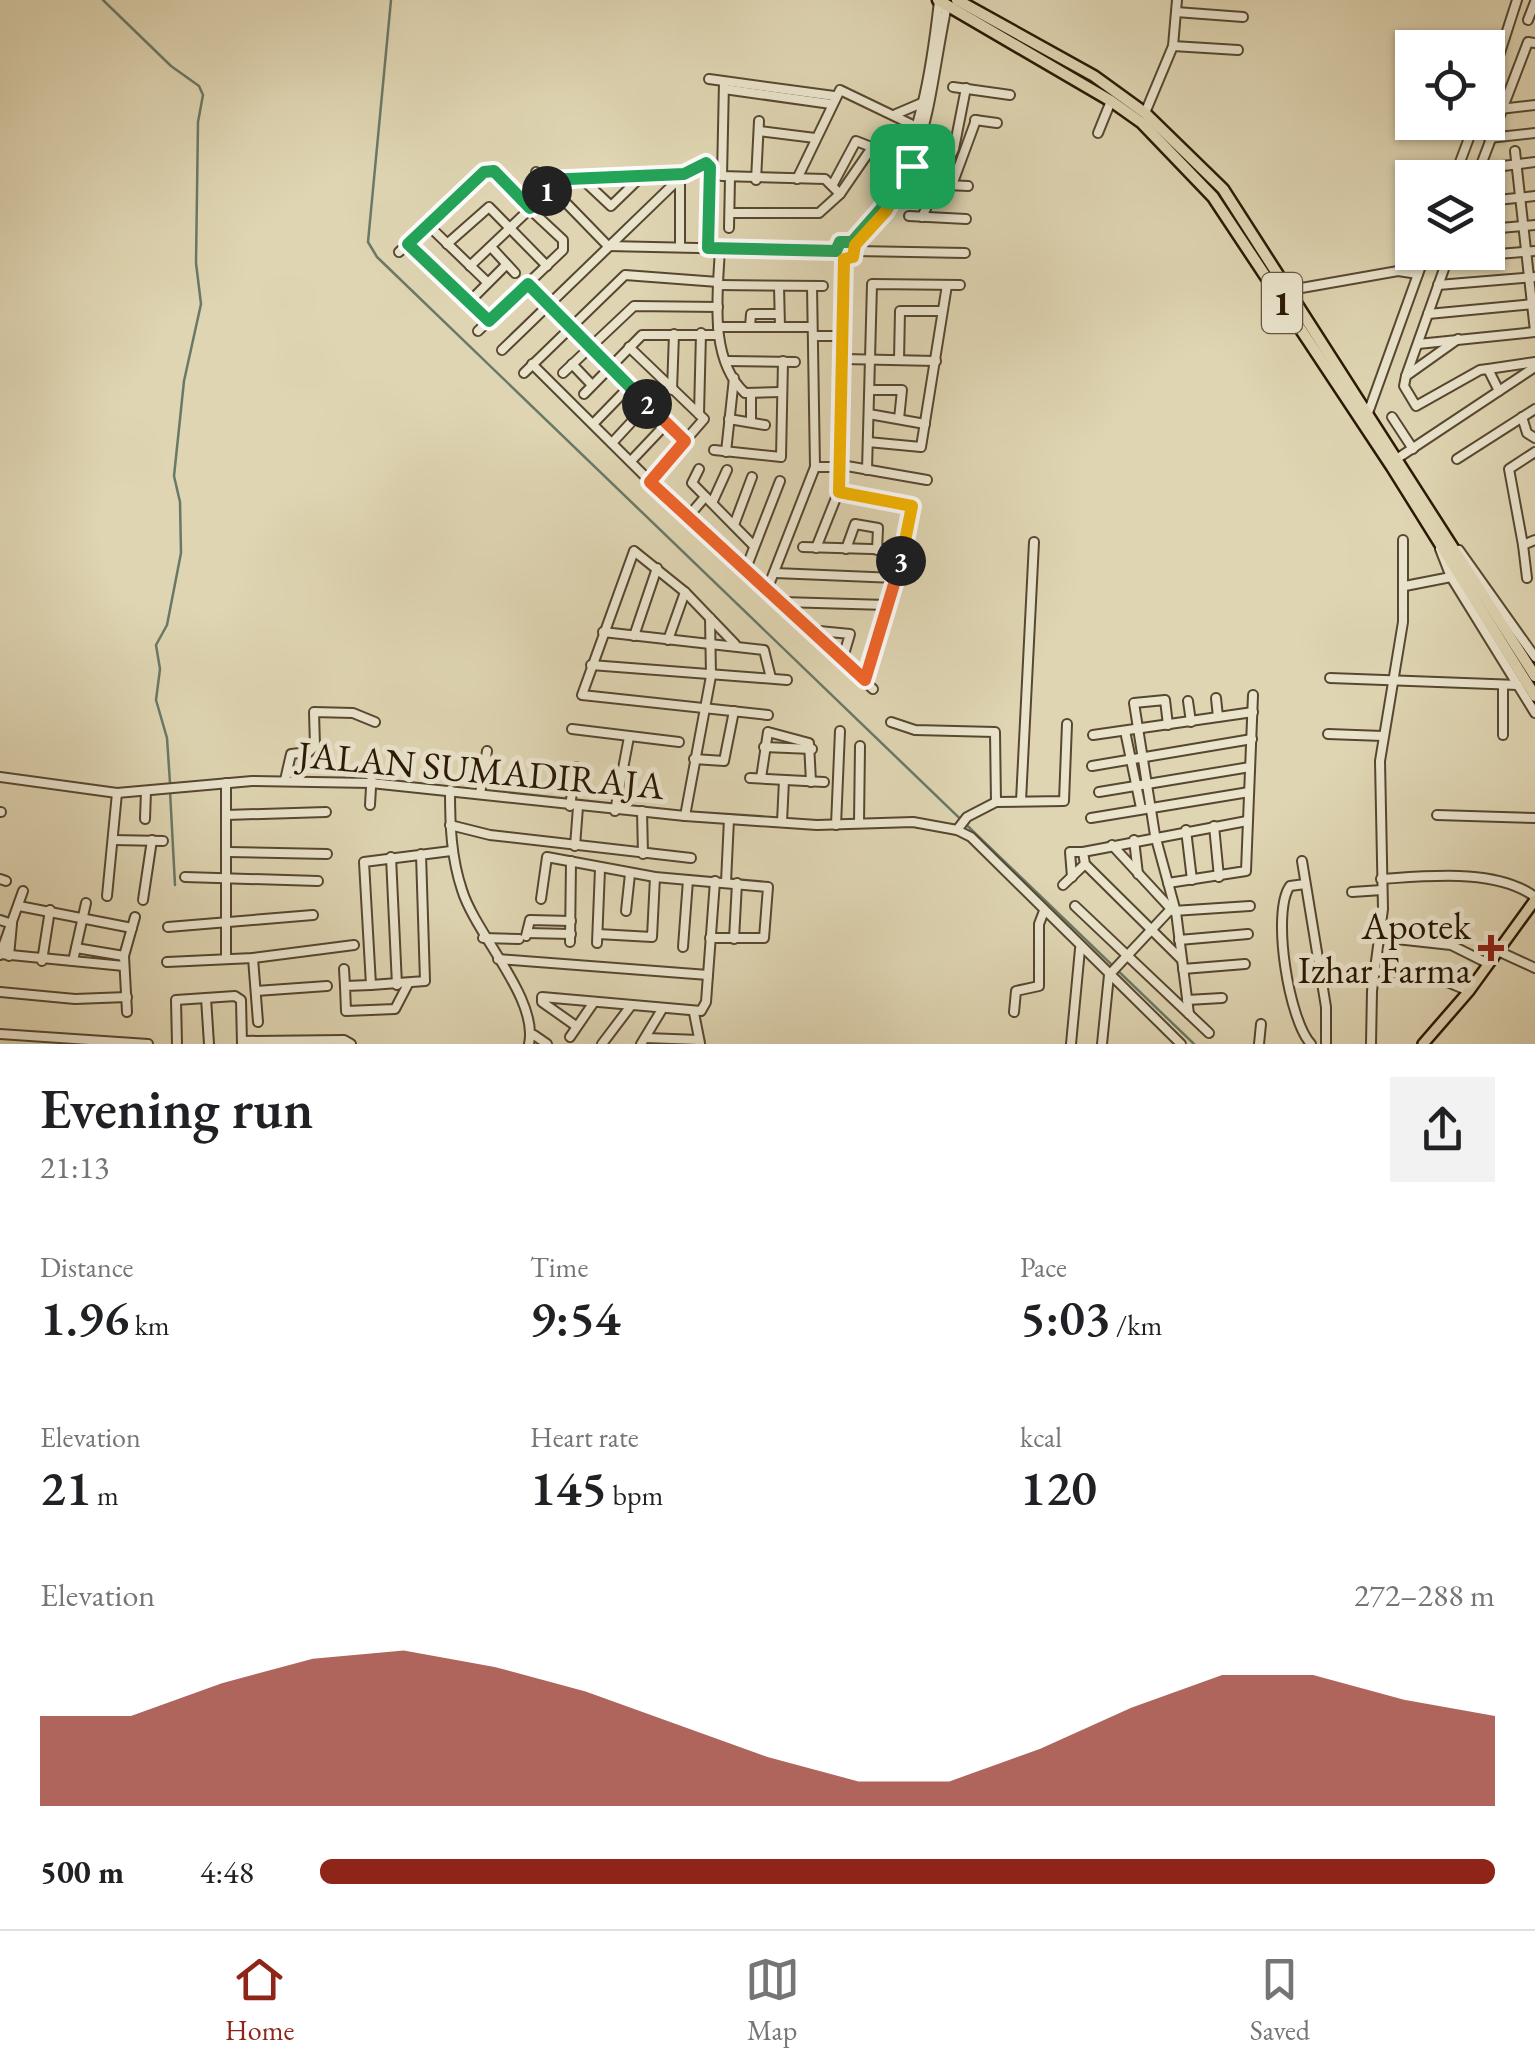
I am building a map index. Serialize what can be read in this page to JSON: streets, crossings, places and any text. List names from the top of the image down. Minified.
{"streets":{"highway":["1"],"street":["JALAN SUMADIRAJA"]},"places":{"health":["Apotek Izhar Farma"]},"page":{"pins":["1","2","3"],"heading":["Evening run","21:13"],"stats":[["Distance","1.96 km"],["Time","9:54"],["Pace","5:03 /km"],["Elevation","21 m"],["Heart rate","145 bpm"],["kcal","120"]],"chart":["Elevation","272–288 m"],"list":[{"name":"500 m","note":"4:48"}],"tabs":["Home","Map","Saved"]}}
